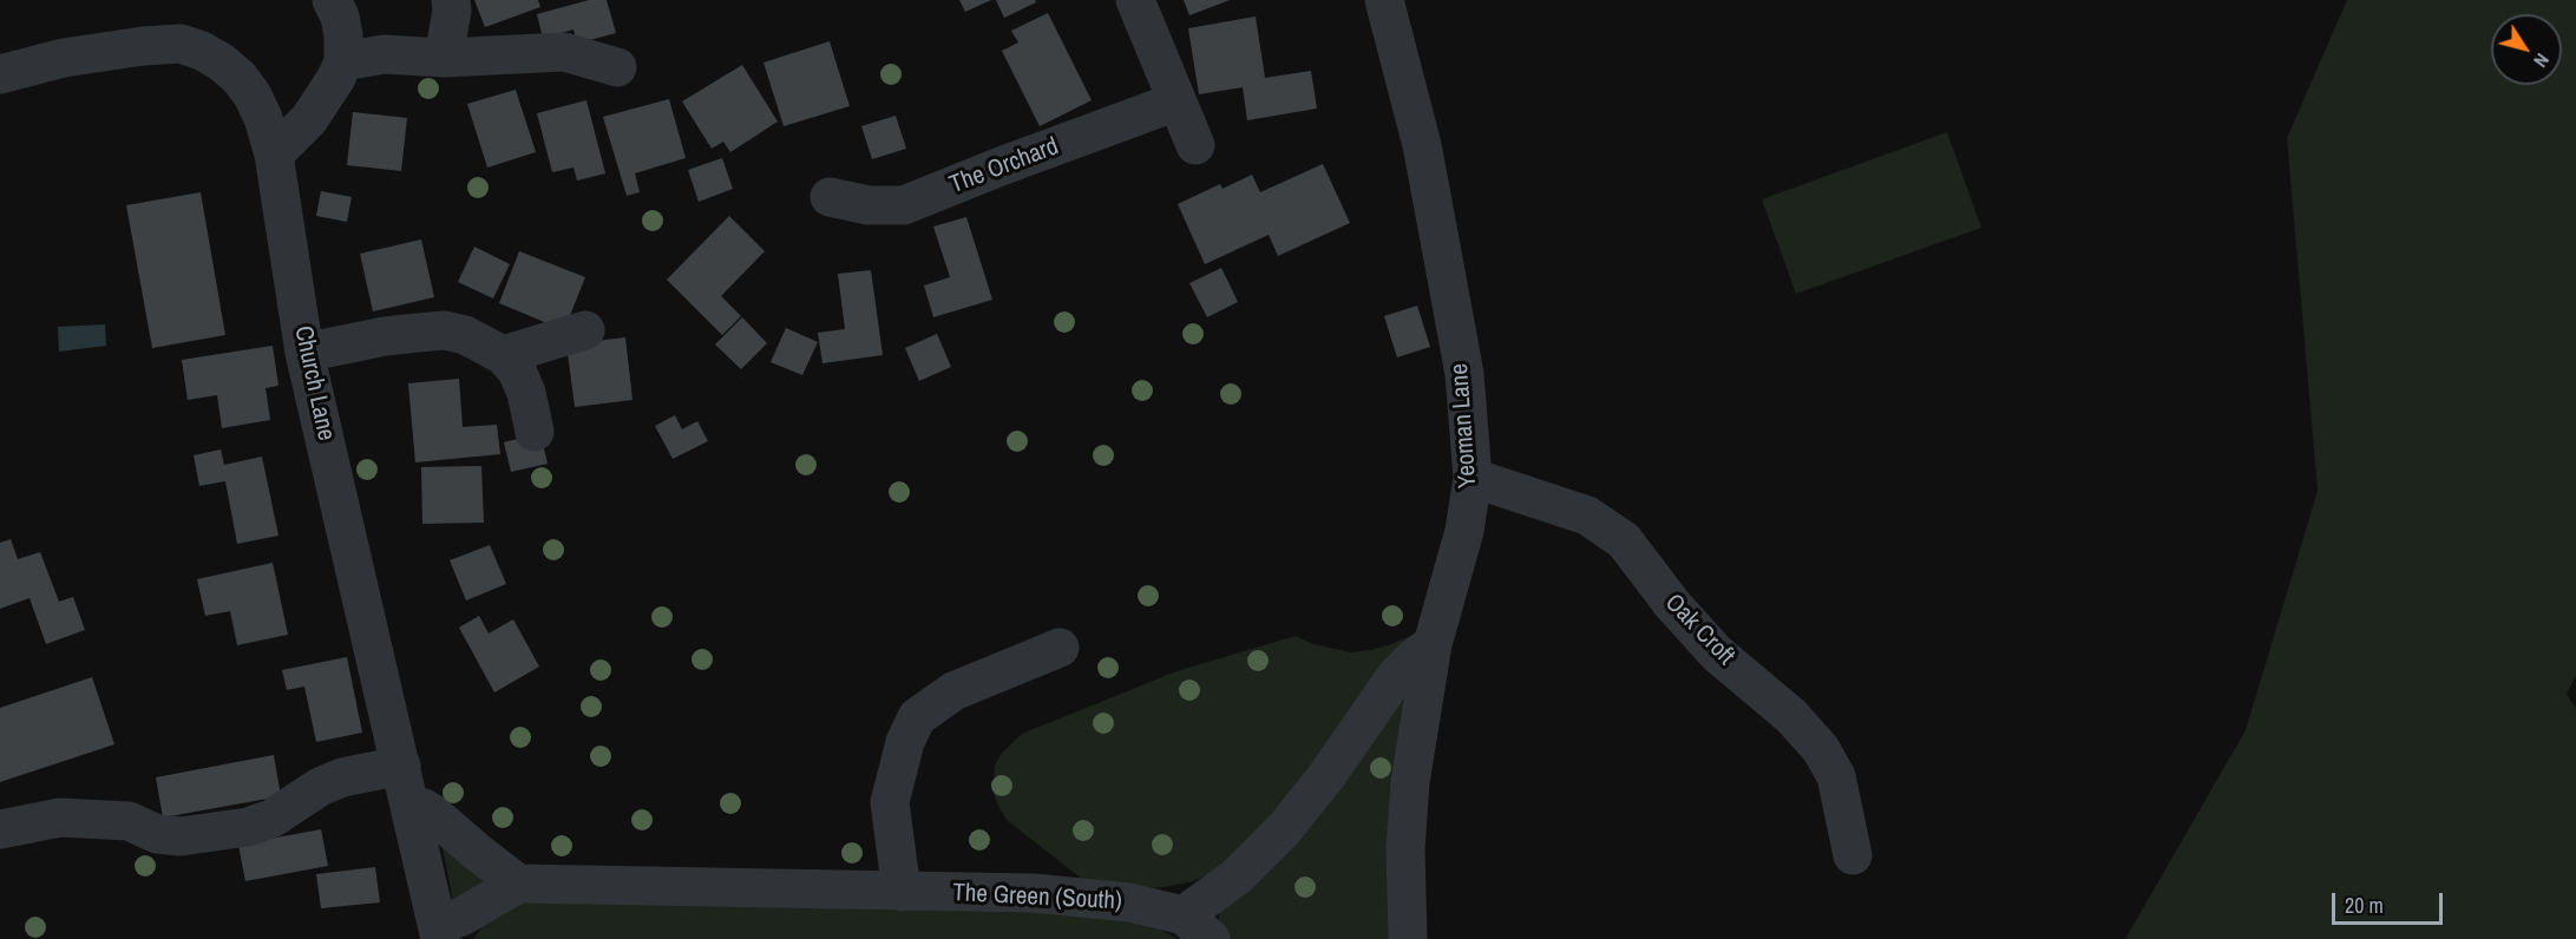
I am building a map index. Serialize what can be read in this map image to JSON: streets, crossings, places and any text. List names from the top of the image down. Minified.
{"streets":{"street":["The Orchard","Church Lane","Yeoman Lane","Oak Croft","The Green (South)"]},"crossings":[["Yeoman Lane","Oak Croft"],["Yeoman Lane","The Green (South)"]],"scale_bar":"20 m","north":"bottom right"}
